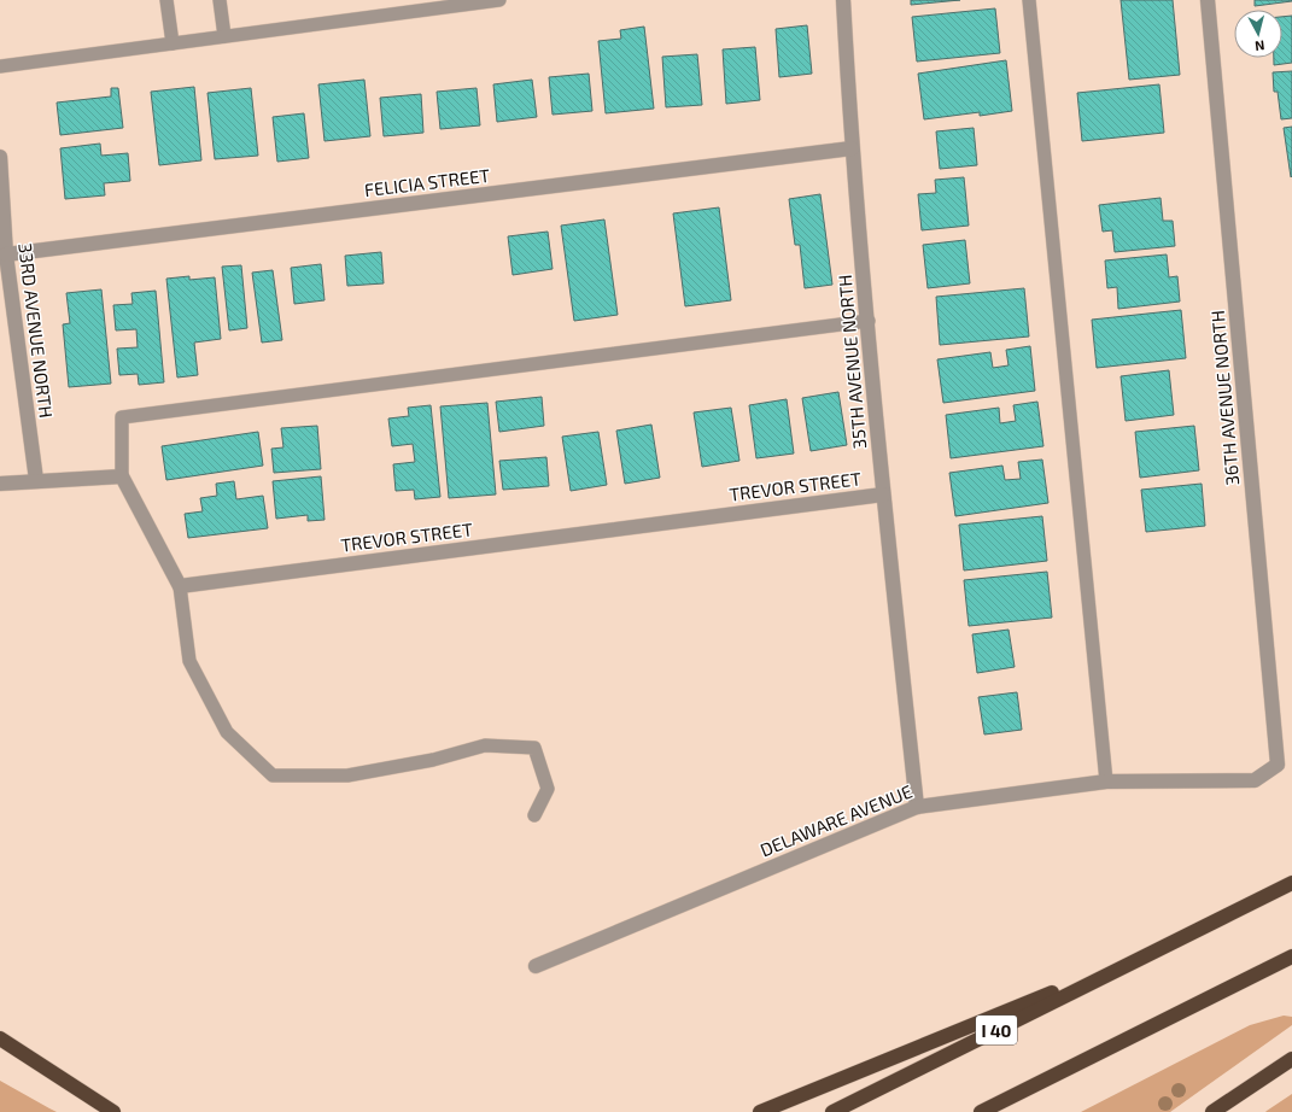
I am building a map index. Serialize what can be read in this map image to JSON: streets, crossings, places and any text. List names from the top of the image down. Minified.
{"streets":{"highway":["I 40"],"street":["FELICIA STREET","33RD AVENUE NORTH","35TH AVENUE NORTH","36TH AVENUE NORTH","TREVOR STREET","DELAWARE AVENUE"]},"crossings":[["FELICIA STREET","33RD AVENUE NORTH"],["FELICIA STREET","35TH AVENUE NORTH"],["35TH AVENUE NORTH","TREVOR STREET"],["35TH AVENUE NORTH","DELAWARE AVENUE"],["36TH AVENUE NORTH","DELAWARE AVENUE"]],"north":"bottom"}
